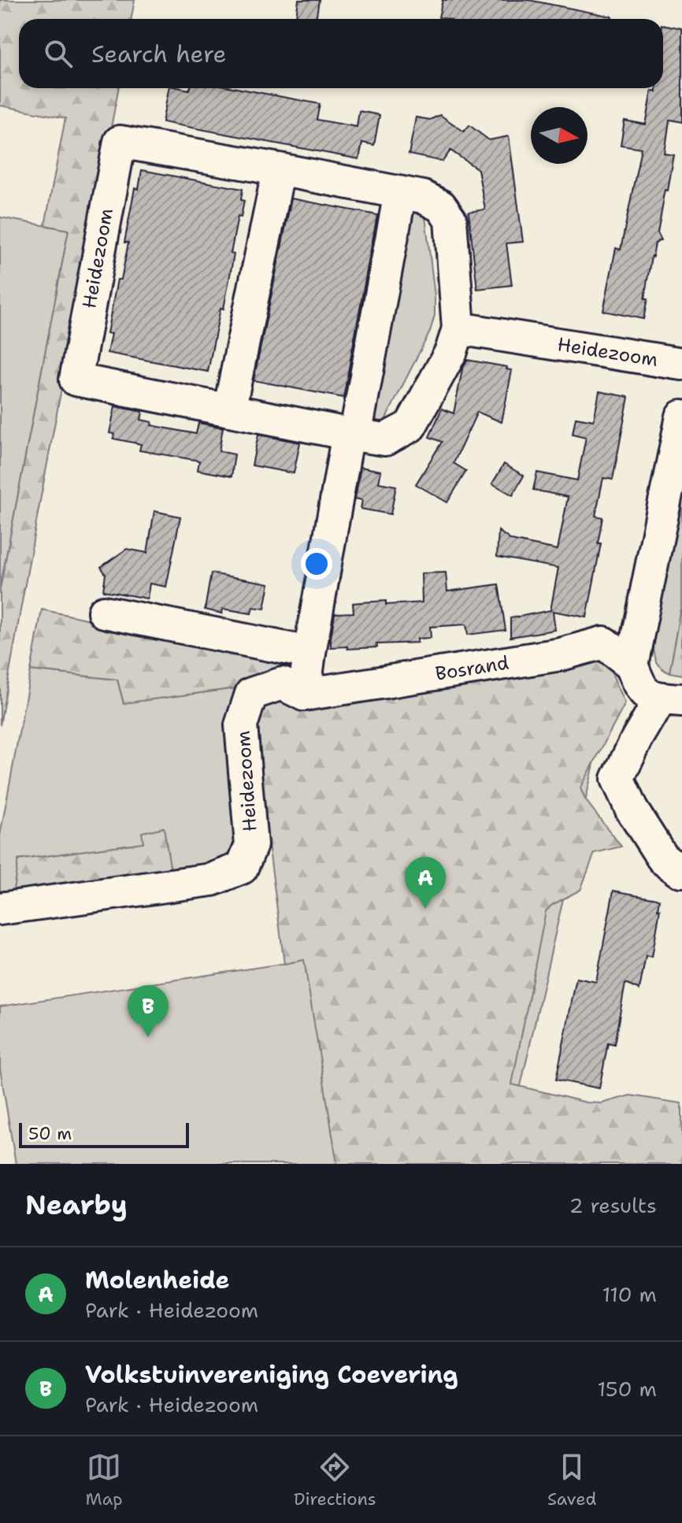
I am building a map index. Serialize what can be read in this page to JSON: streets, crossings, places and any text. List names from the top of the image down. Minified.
{"streets":{"street":["Heidezoom","Bosrand"]},"crossings":[["Heidezoom","Bosrand"]],"scale_bar":"50 m","north":"right","page":{"search":"Search here","pins":["A","B"],"scale":"50 m","heading":["Nearby","2 results"],"list":[{"mark":"A","name":"Molenheide","note":"Park · Heidezoom","value":"110 m"},{"mark":"B","name":"Volkstuinvereniging Coevering","note":"Park · Heidezoom","value":"150 m"}],"nav":["Map","Directions","Saved"]}}
